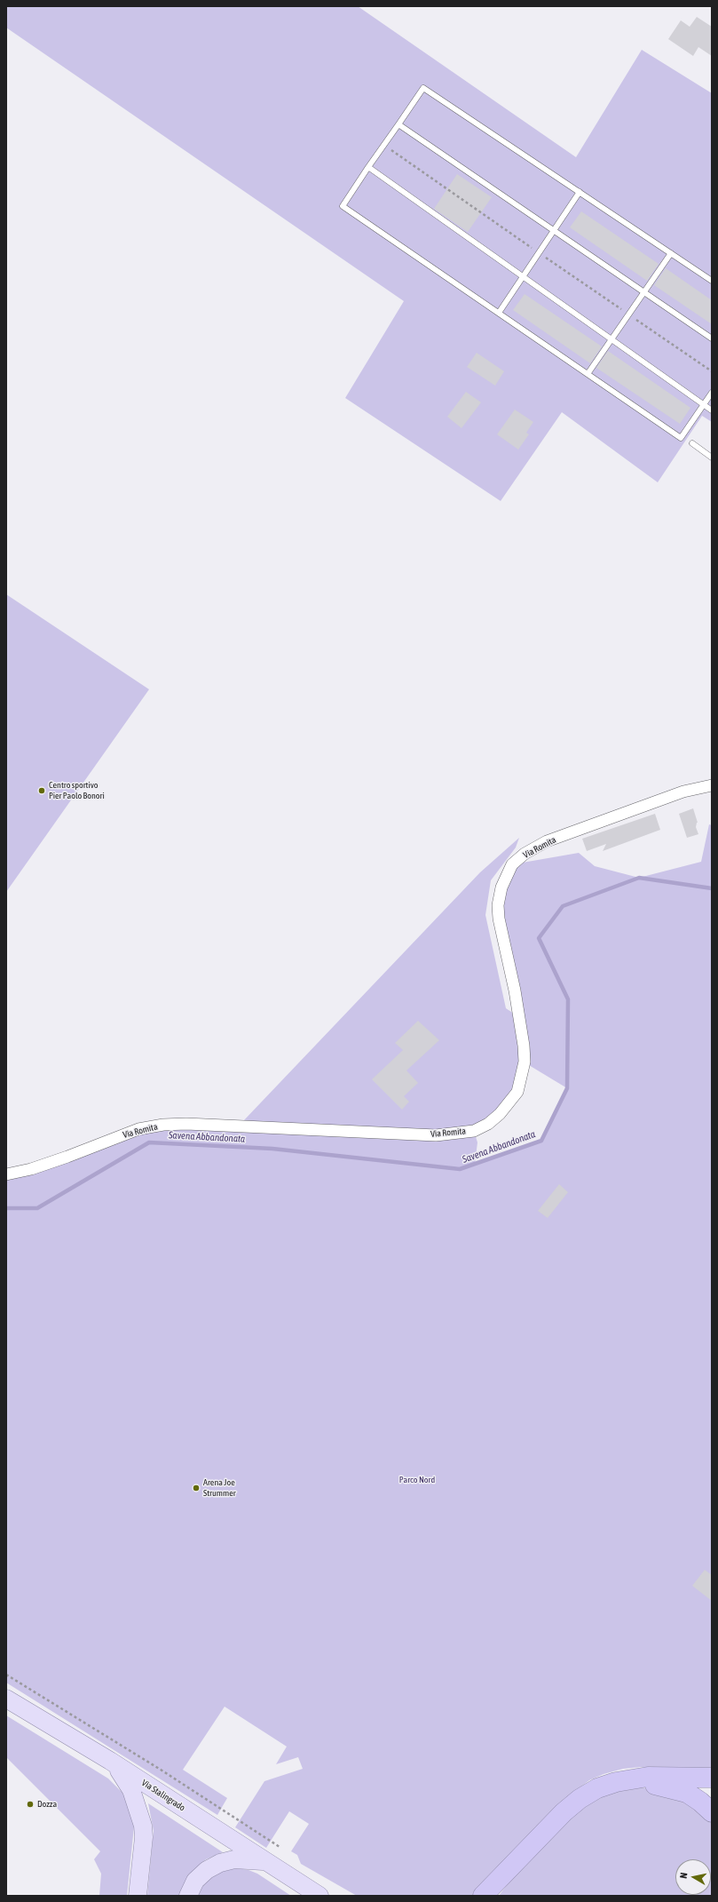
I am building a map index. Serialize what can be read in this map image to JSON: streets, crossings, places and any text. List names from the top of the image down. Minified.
{"streets":{"main road":["Via Stalingrado"],"street":["Via Romita"]},"water":["Savena Abbandonata"],"parks":["Parco Nord"],"places":["Centro sportivo Pier Paolo Bonori","Arena Joe Strummer","Dozza"],"north":"left"}
